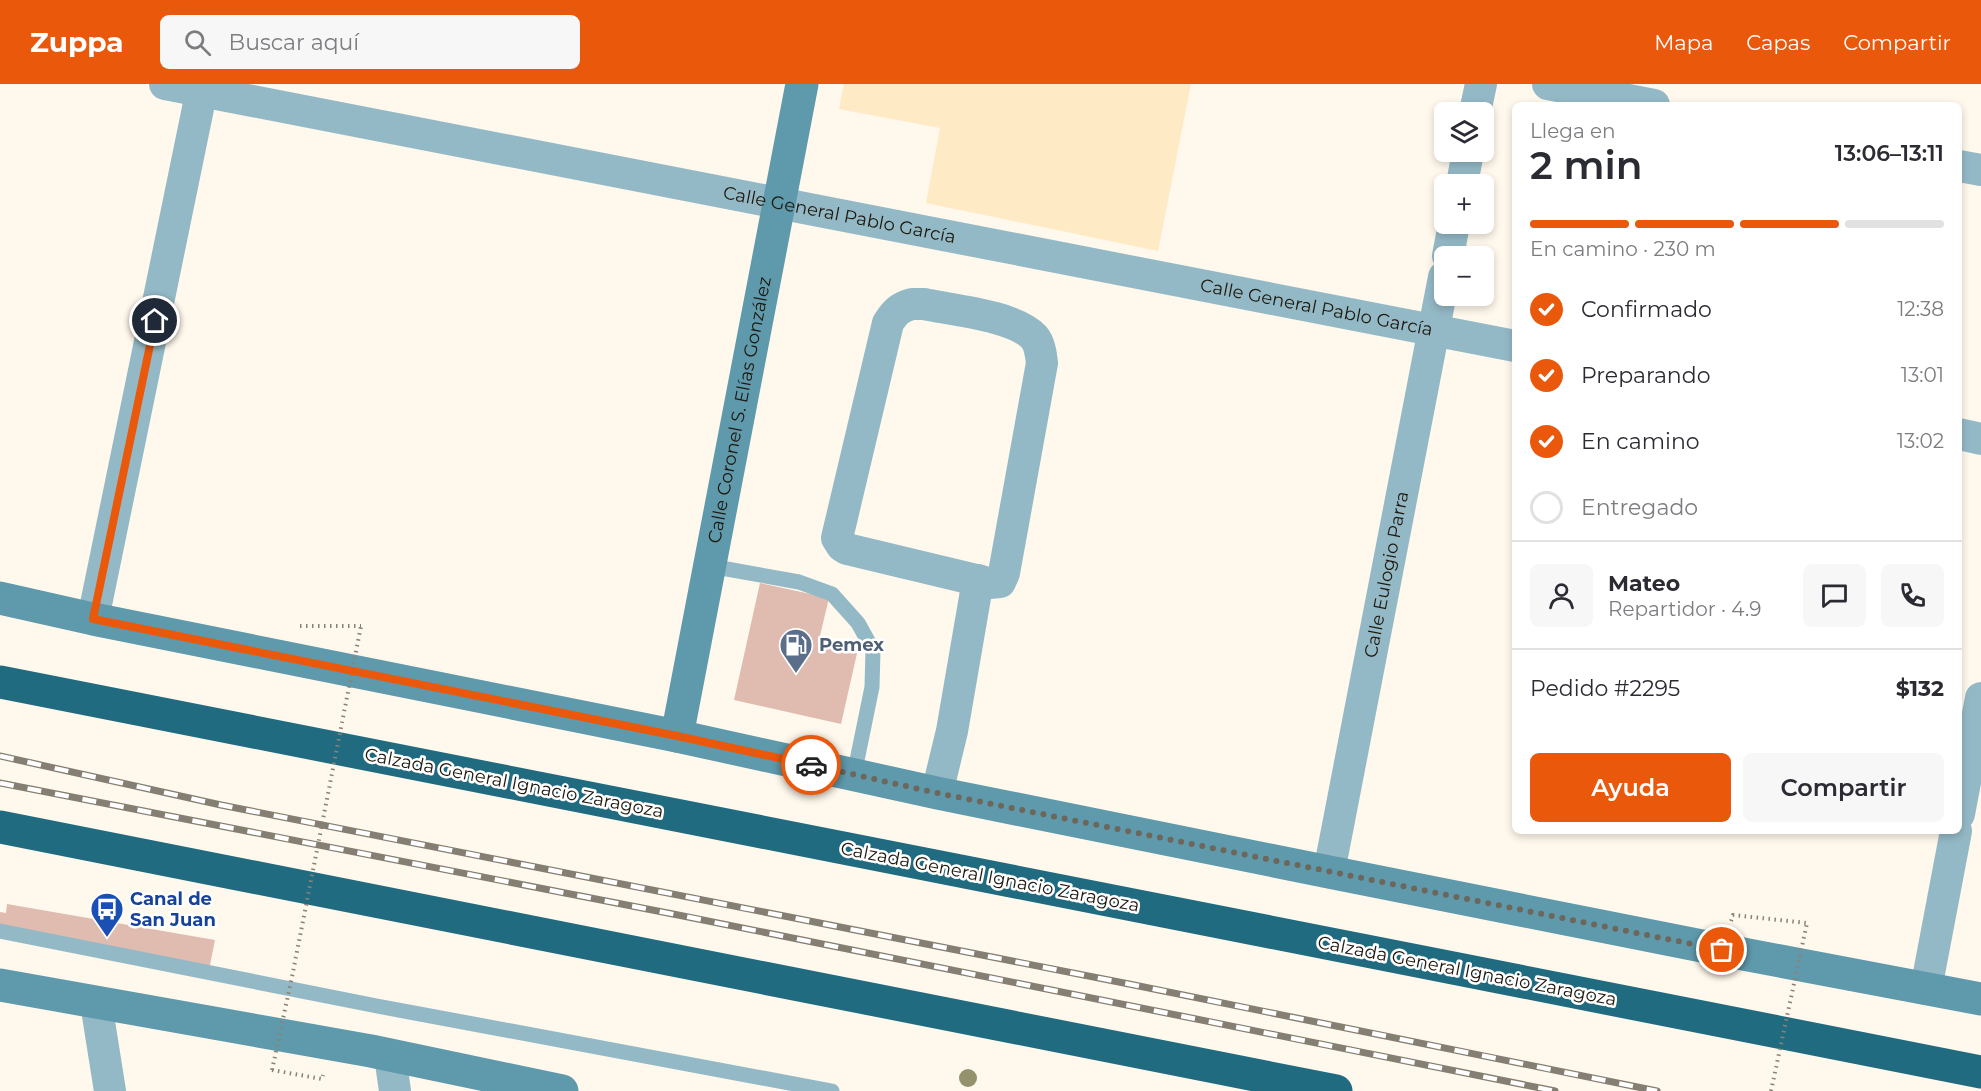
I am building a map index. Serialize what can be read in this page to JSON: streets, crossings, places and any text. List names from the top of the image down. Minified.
{"streets":{"highway":["Calzada General Ignacio Zaragoza"],"main road":["Calle Coronel S. Elías González"],"street":["Calle General Pablo García","Calle Eulogio Parra"]},"crossings":[["Calle General Pablo García","Calle Coronel S. Elías González"],["Calle General Pablo García","Calle Eulogio Parra"]],"places":{"fuel station":["Pemex"],"bus stop":["Canal de San Juan"]},"page":{"header":"Zuppa","search":"Buscar aquí","nav":["Mapa","Capas","Compartir"],"map_buttons":["+","−"],"heading":["2 min","Llega en","13:06–13:11"],"panel":["Mateo","Repartidor · 4.9","Pedido #2295","$132"],"bar":"En camino · 230 m","list":[["Confirmado","12:38"],["Preparando","13:01"],["En camino","13:02"],"Entregado"],"buttons":["Ayuda","Compartir"]}}
